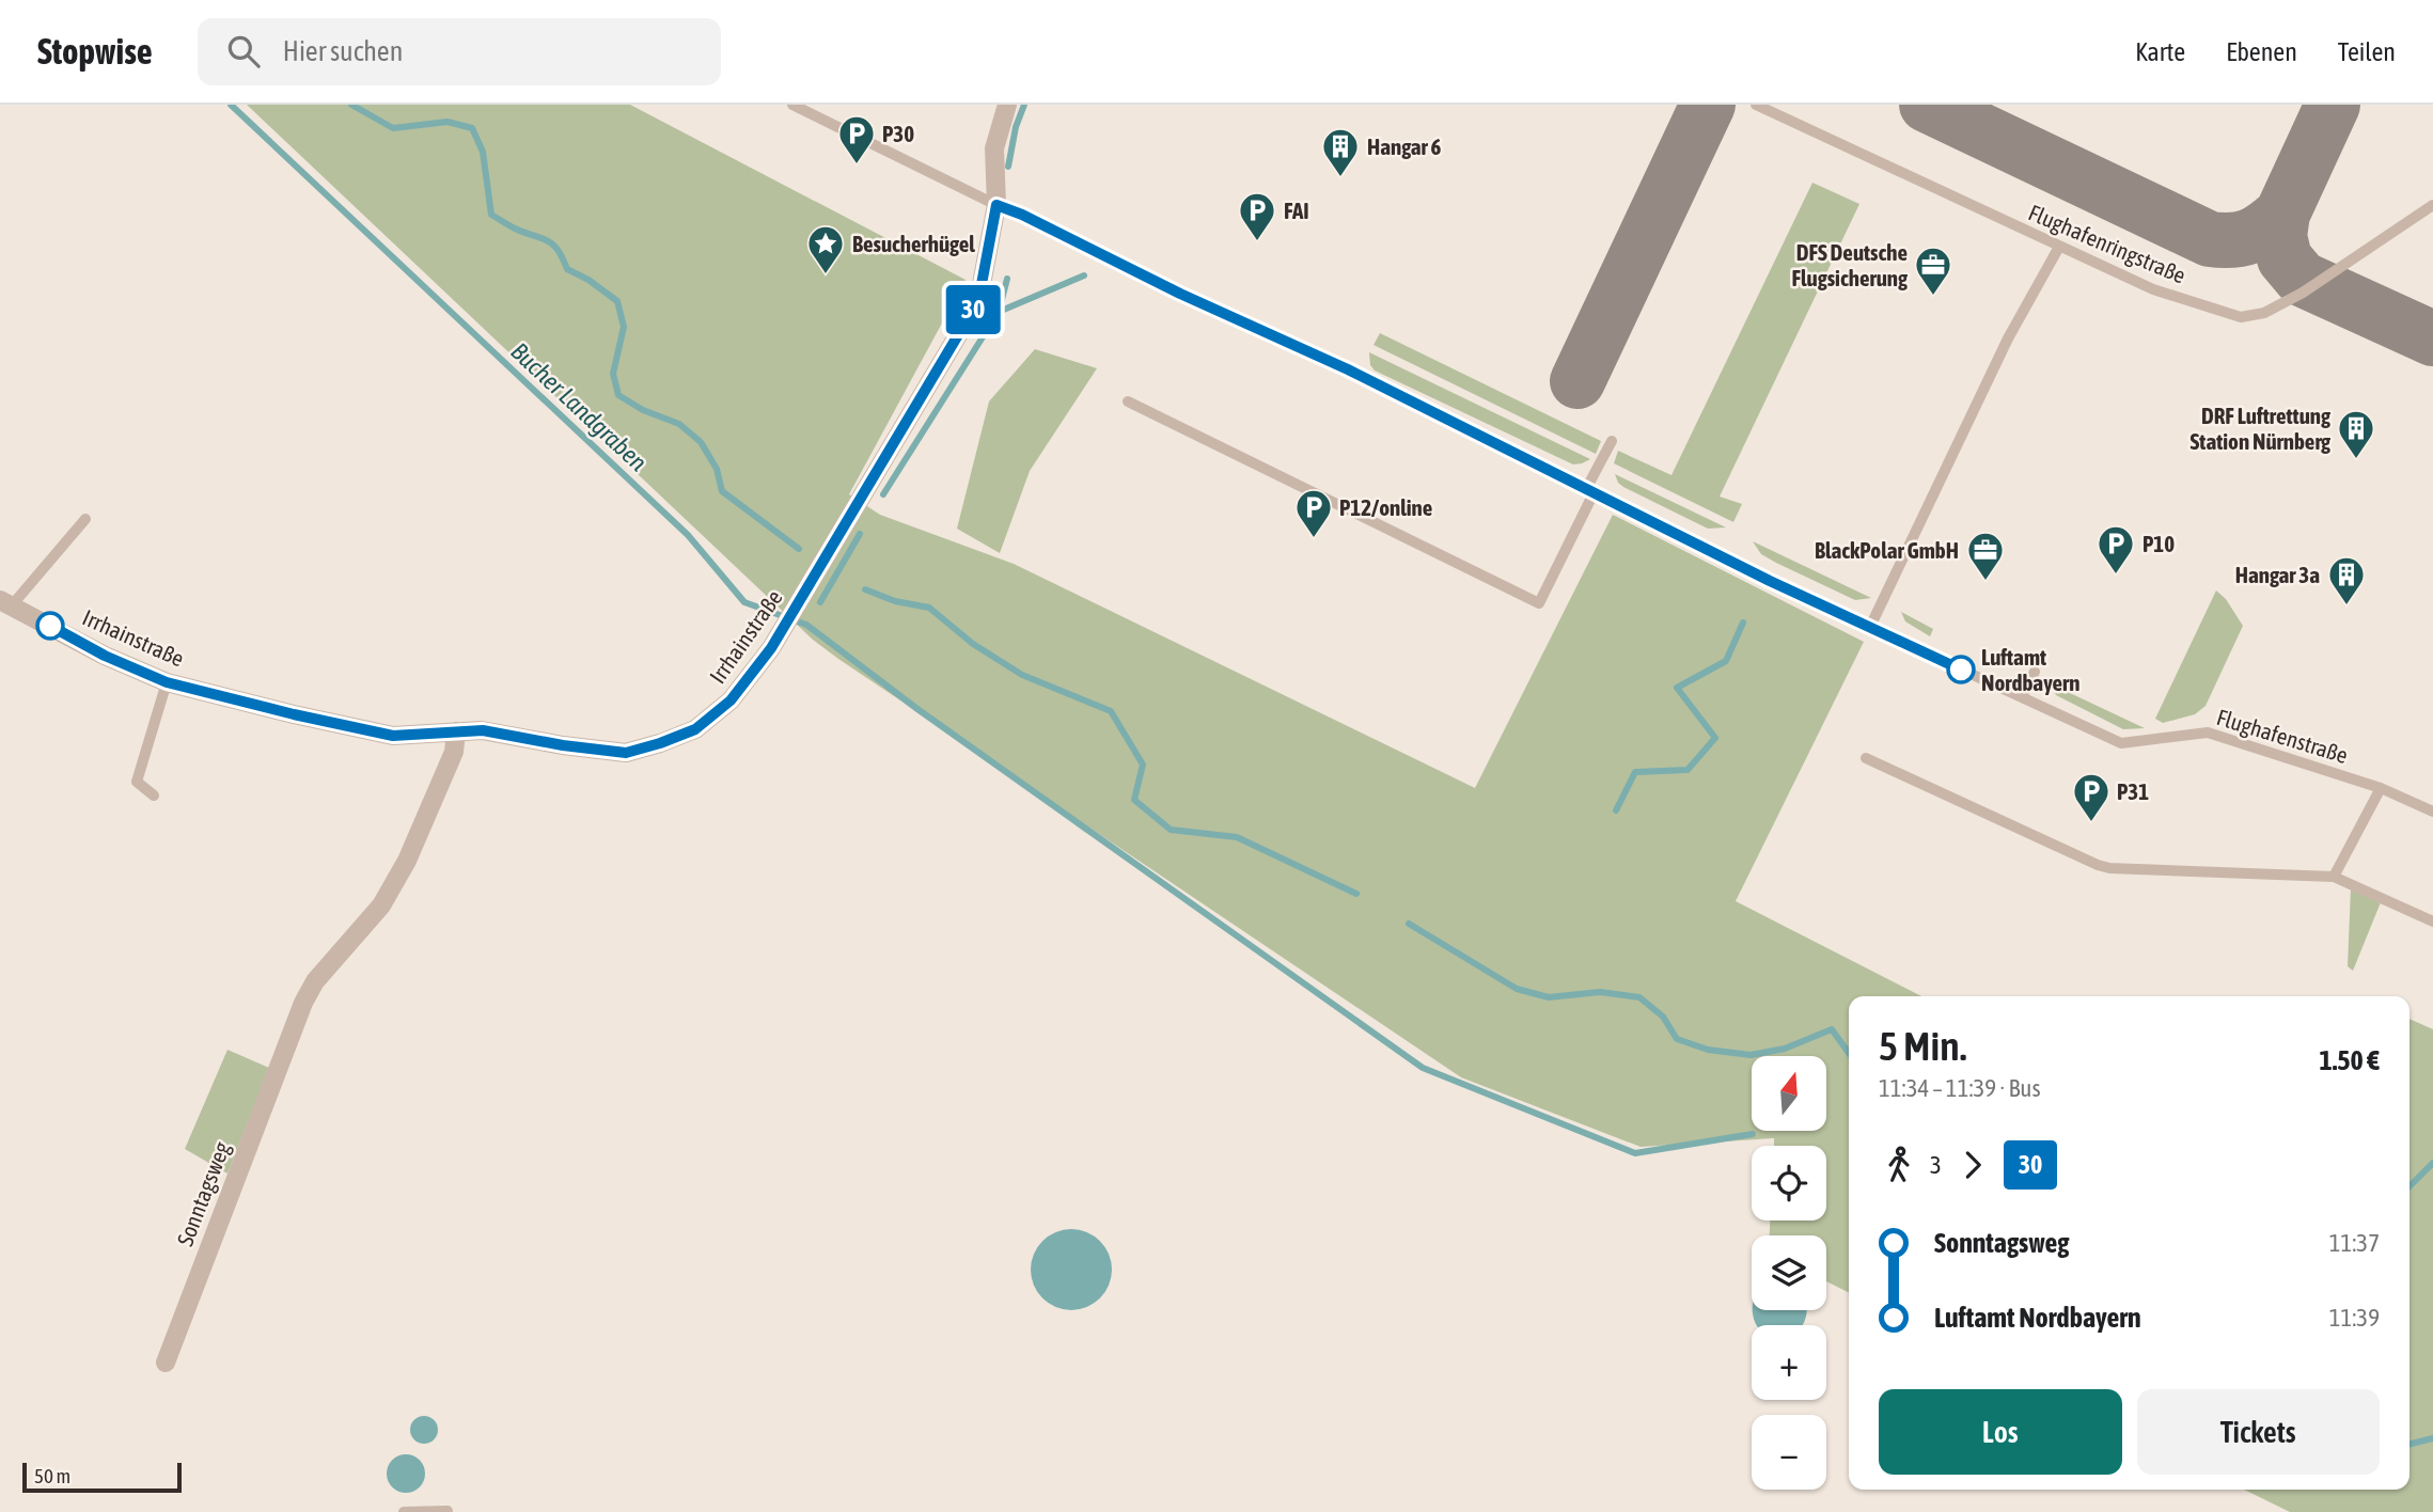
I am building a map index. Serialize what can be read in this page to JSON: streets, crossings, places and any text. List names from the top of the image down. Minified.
{"streets":{"street":["Irrhainstraße","Sonntagsweg"],"lane":["Flughafenringstraße","Flughafenstraße"]},"crossings":[["Irrhainstraße","Flughafenstraße"],["Irrhainstraße","Sonntagsweg"]],"water":["Bucher Landgraben"],"places":{"parking":["P30","FAI","P12/online","P10","P31"],"building":["Hangar 6","DRF Luftrettung Station Nürnberg","Hangar 3a"],"place":["Besucherhügel"],"office":["DFS Deutsche Flugsicherung","BlackPolar GmbH"],"other":["Luftamt Nordbayern"]},"lines":["bus line 30"],"scale_bar":"50 m","north":"top","page":{"header":"Stopwise","search":"Hier suchen","nav":["Karte","Ebenen","Teilen"],"on_map":"30","heading":["5 Min.","11:34 – 11:39 · Bus","1.50 €"],"map_buttons":["+","−"],"legs":["3","30"],"list":[{"name":"Sonntagsweg","value":"11:37"},{"name":"Luftamt Nordbayern","value":"11:39"}],"buttons":["Los","Tickets"],"scale":"50 m"}}
